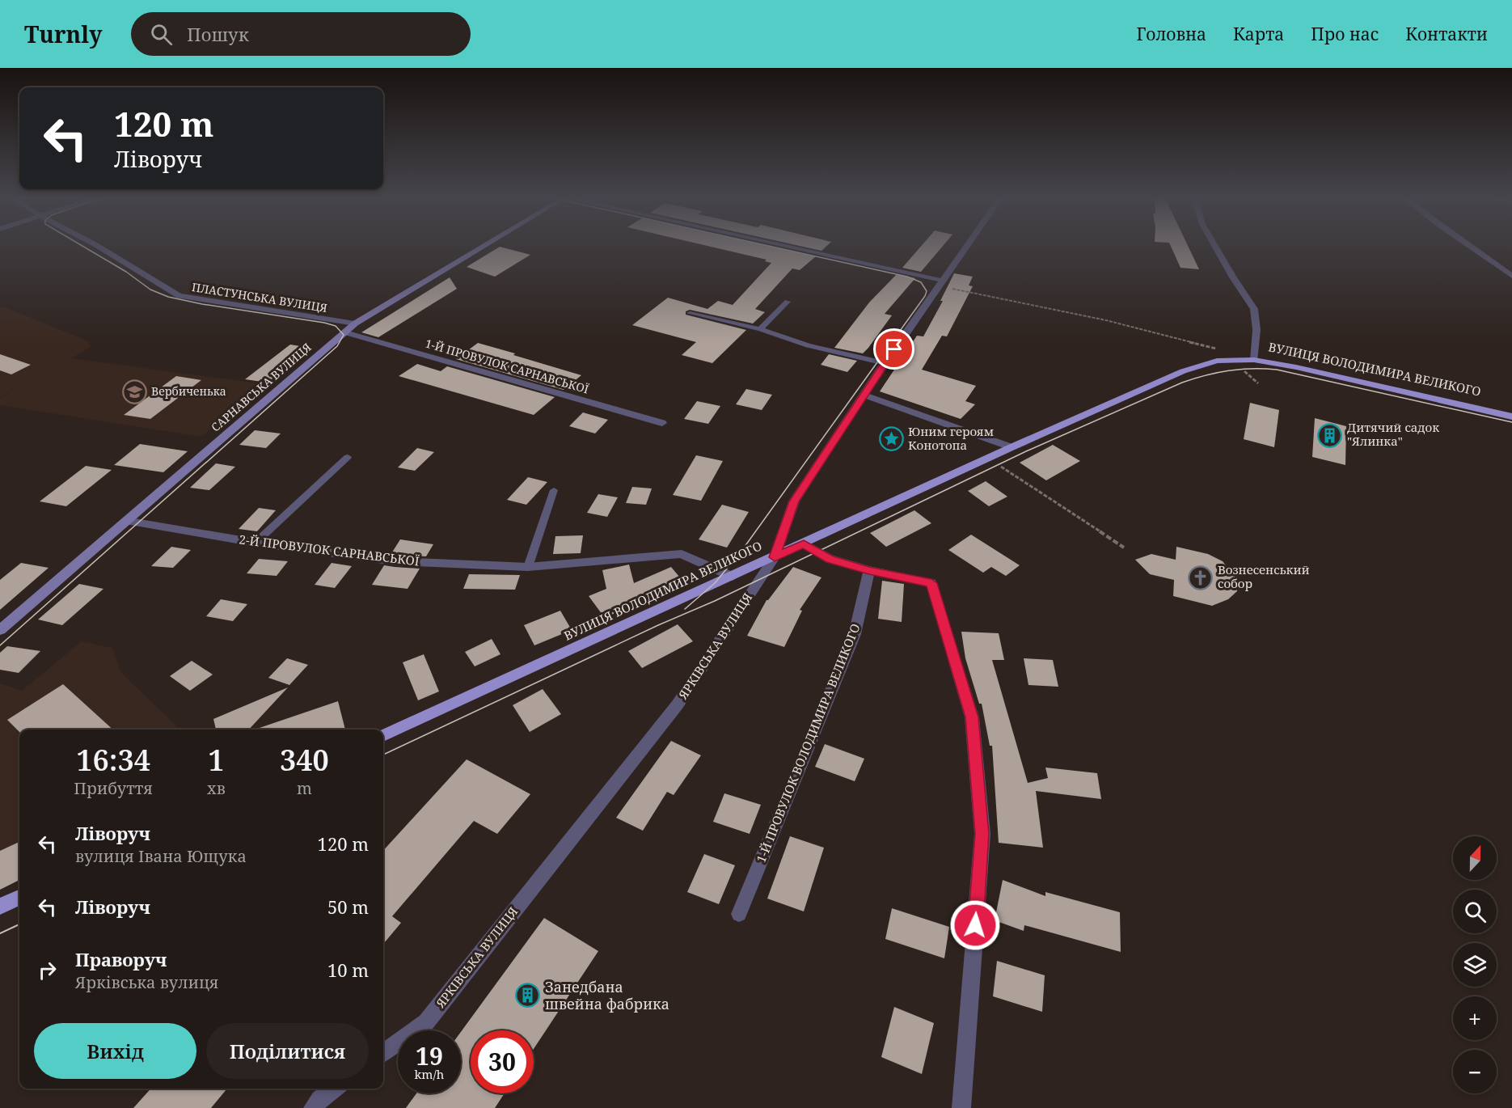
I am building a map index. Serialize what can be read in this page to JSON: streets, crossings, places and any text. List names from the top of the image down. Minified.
{"streets":{"main road":["ВУЛИЦЯ ВОЛОДИМИРА ВЕЛИКОГО"],"street":["ПЛАСТУНСЬКА ВУЛИЦЯ","1-Й ПРОВУЛОК САРНАВСЬКОЇ","САРНАВСЬКА ВУЛИЦЯ","2-Й ПРОВУЛОК САРНАВСЬКОЇ","ЯРКІВСЬКА ВУЛИЦЯ","1-Й ПРОВУЛОК ВОЛОДИМИРА ВЕЛИКОГО"]},"crossings":[["ПЛАСТУНСЬКА ВУЛИЦЯ","САРНАВСЬКА ВУЛИЦЯ"],["1-Й ПРОВУЛОК САРНАВСЬКОЇ","САРНАВСЬКА ВУЛИЦЯ"],["ВУЛИЦЯ ВОЛОДИМИРА ВЕЛИКОГО","2-Й ПРОВУЛОК САРНАВСЬКОЇ"],["ВУЛИЦЯ ВОЛОДИМИРА ВЕЛИКОГО","ЯРКІВСЬКА ВУЛИЦЯ"],["САРНАВСЬКА ВУЛИЦЯ","2-Й ПРОВУЛОК САРНАВСЬКОЇ"]],"places":{"school or university":["Вербиченька"],"building":["Дитячий садок \"Ялинка\"","Занедбана швейна фабрика"],"place":["Юним героям Конотопа"],"church":["Вознесенський собор"]},"north":"top","page":{"header":"Turnly","search":"Пошук","nav":["Головна","Карта","Про нас","Контакти"],"turn":["120 m","Ліворуч"],"eta":["16:34","Прибуття","1","хв","340","m"],"list":[{"name":"Ліворуч","note":"вулиця Івана Ющука","value":"120 m"},{"name":"Ліворуч","value":"50 m"},{"name":"Праворуч","note":"Ярківська вулиця","value":"10 m"}],"map_buttons":["+","−"],"buttons":["Вихід","Поділитися"],"speed":"19 km/h","limit":"30"}}
